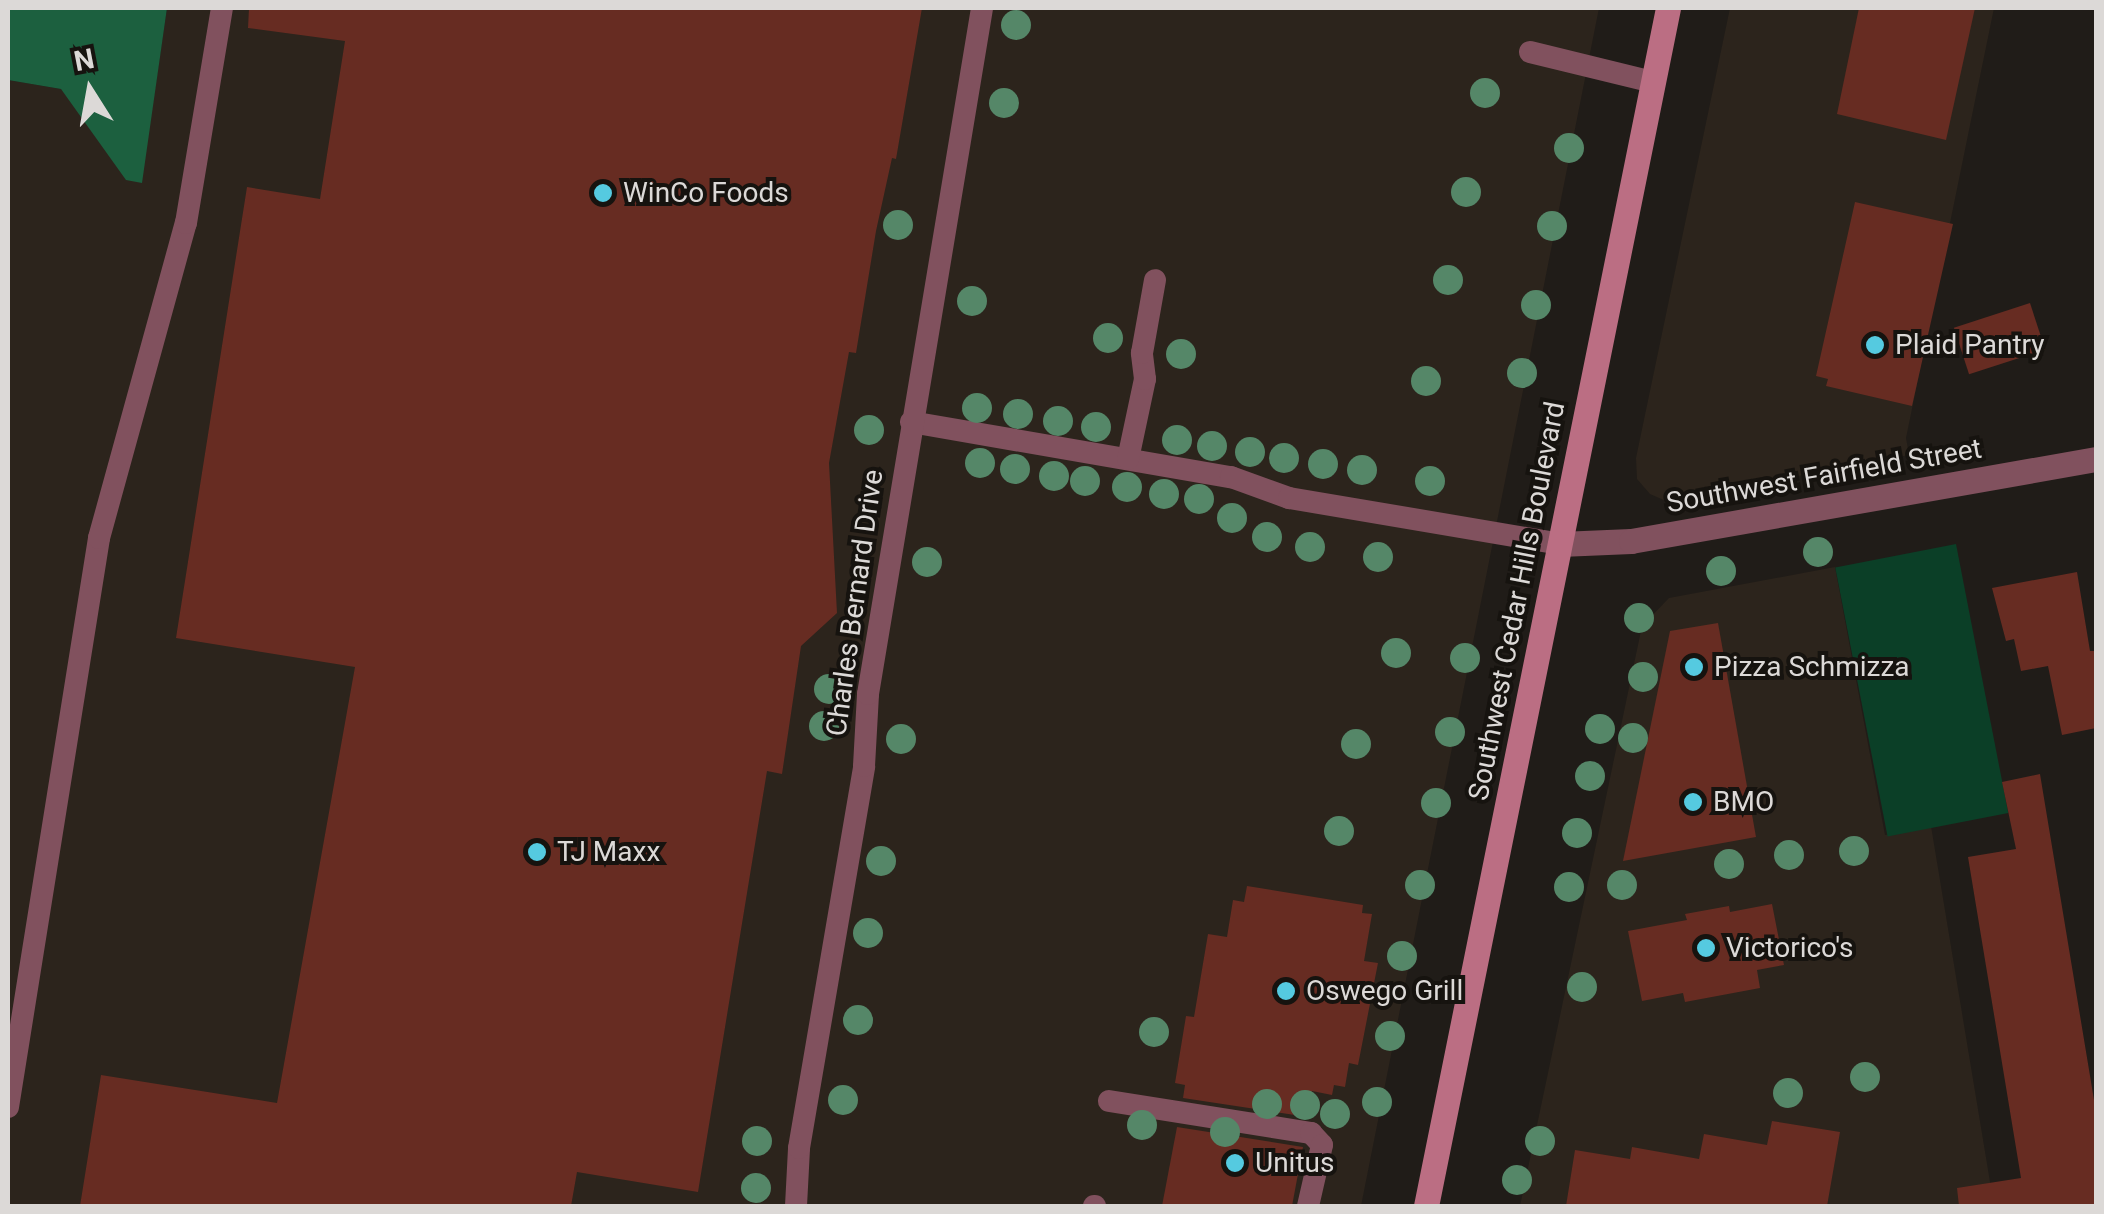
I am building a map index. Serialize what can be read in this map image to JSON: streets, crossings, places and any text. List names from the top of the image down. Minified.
{"streets":{"main road":["Southwest Cedar Hills Boulevard"],"street":["Southwest Fairfield Street"],"lane":["Charles Bernard Drive"]},"crossings":[["Southwest Fairfield Street","Southwest Cedar Hills Boulevard"]],"places":["WinCo Foods","Plaid Pantry","Pizza Schmizza","BMO","TJ Maxx","Victorico's","Oswego Grill","Unitus"],"north":"top"}
